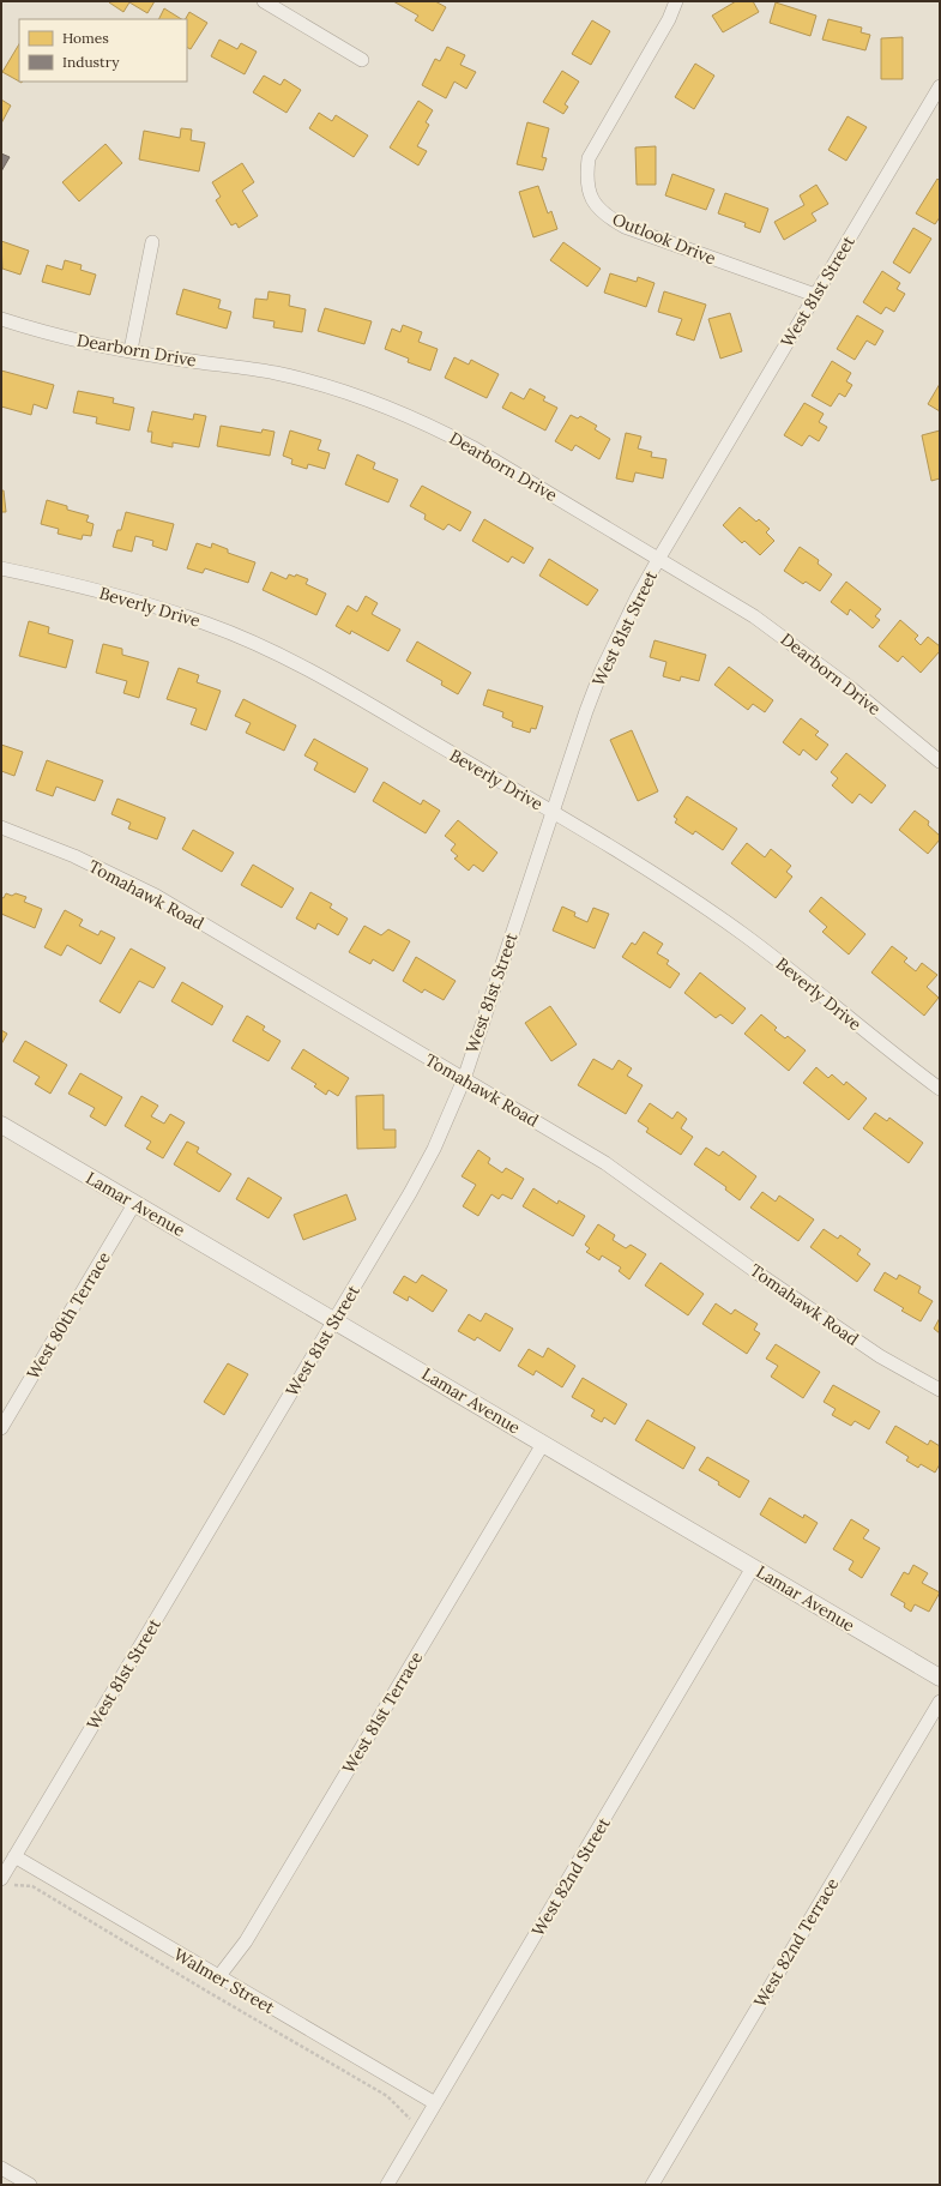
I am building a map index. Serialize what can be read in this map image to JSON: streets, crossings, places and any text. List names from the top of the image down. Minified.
{"streets":{"street":["Outlook Drive","West 81st Street","Dearborn Drive","Beverly Drive","Tomahawk Road","Lamar Avenue","West 80th Terrace","West 81st Terrace","West 82nd Street","West 82nd Terrace","Walmer Street"]},"crossings":[["Outlook Drive","West 81st Street"],["West 81st Street","Dearborn Drive"],["West 81st Street","Beverly Drive"],["West 81st Street","Tomahawk Road"],["West 81st Street","Lamar Avenue"],["West 81st Street","Walmer Street"],["Lamar Avenue","West 80th Terrace"],["Lamar Avenue","West 81st Terrace"],["Lamar Avenue","West 82nd Street"],["West 81st Terrace","Walmer Street"],["West 82nd Street","Walmer Street"]],"legend":["Homes","Industry"]}
